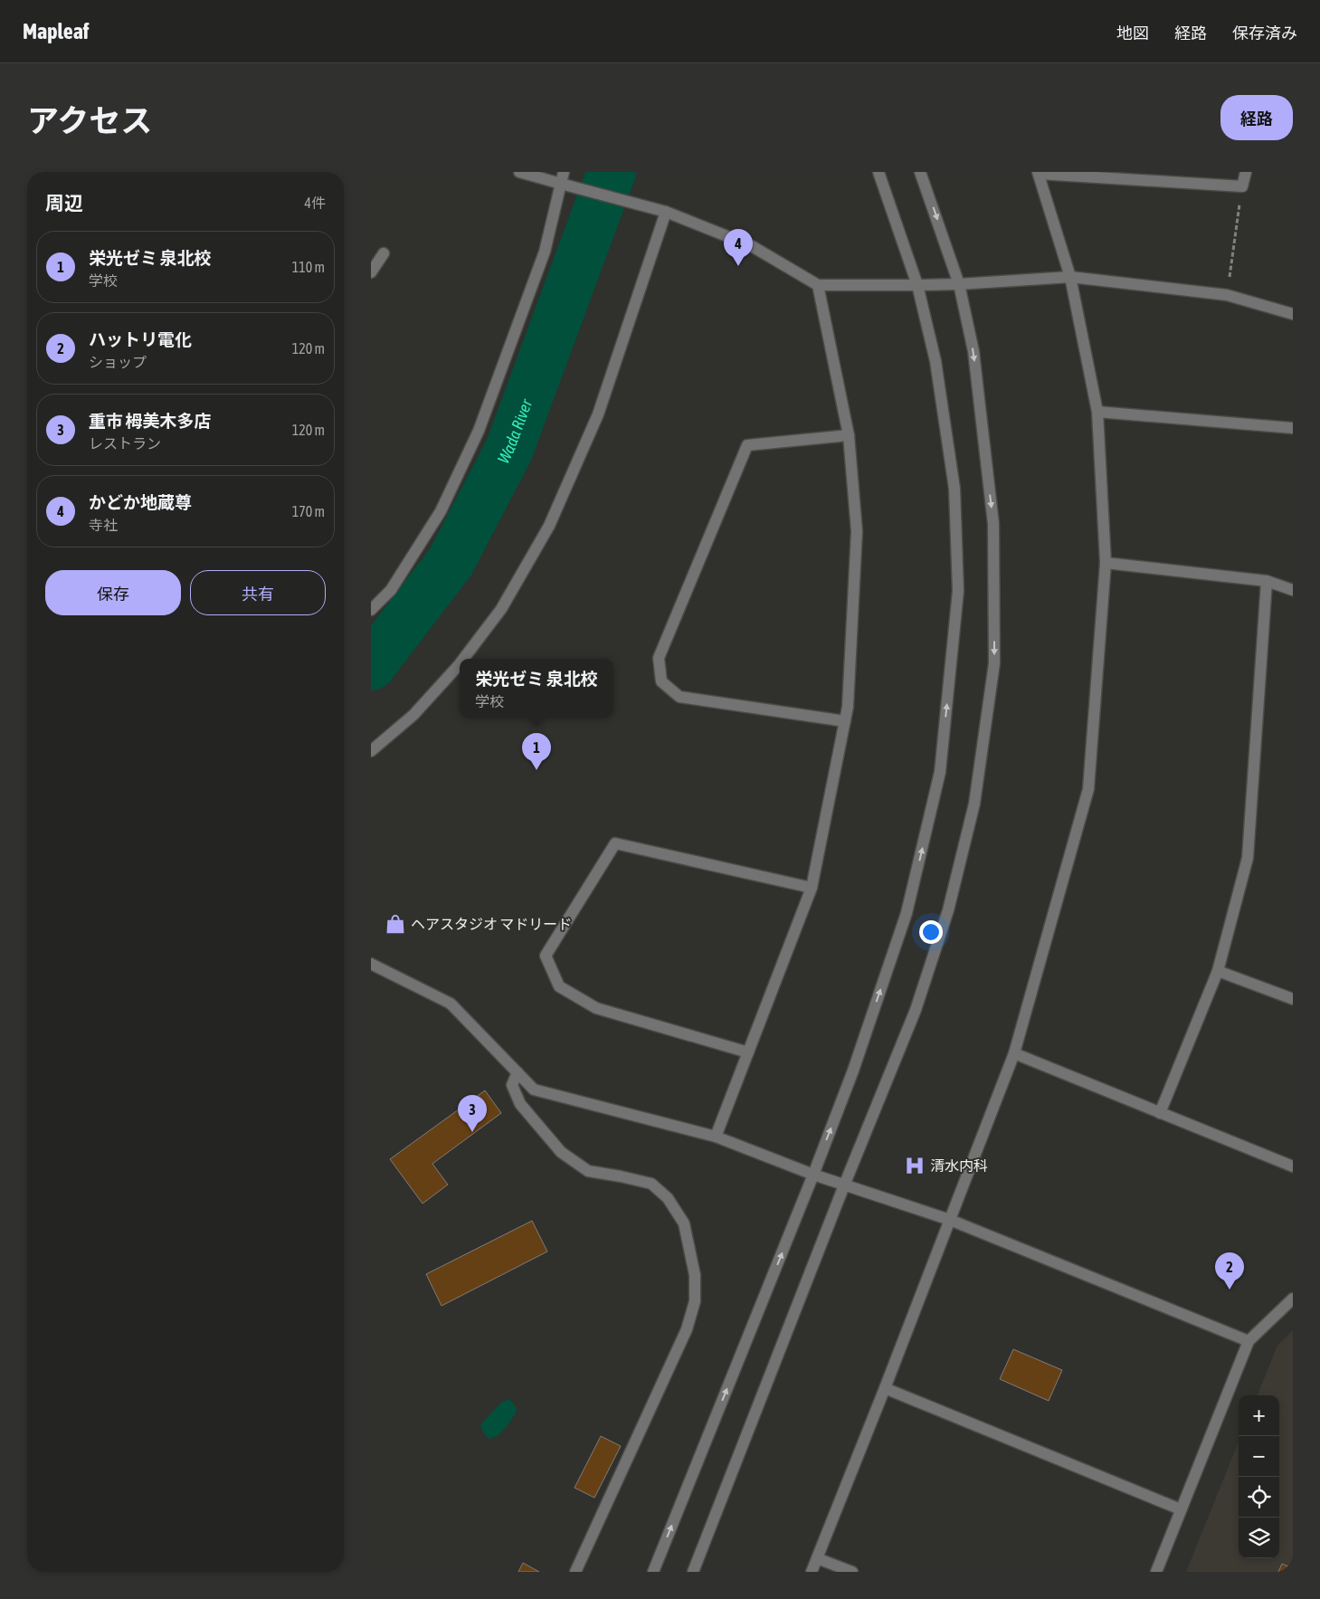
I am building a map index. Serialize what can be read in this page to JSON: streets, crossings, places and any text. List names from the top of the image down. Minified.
{"water":["Wada River"],"places":{"shop":["ヘアスタジオ マドリード"],"hospital":["清水内科"]},"page":{"header":"Mapleaf","nav":["地図","経路","保存済み"],"title":"アクセス","buttons":["経路",["保存","共有"]],"heading":["周辺","4件"],"pins":["4","1","3","2"],"list":[{"mark":"1","name":"栄光ゼミ 泉北校","note":"学校","value":"110 m"},{"mark":"2","name":"ハットリ電化","note":"ショップ","value":"120 m"},{"mark":"3","name":"重市 栂美木多店","note":"レストラン","value":"120 m"},{"mark":"4","name":"かどか地蔵尊","note":"寺社","value":"170 m"}],"popup":["栄光ゼミ 泉北校","学校"],"map_buttons":["+","−"]}}
